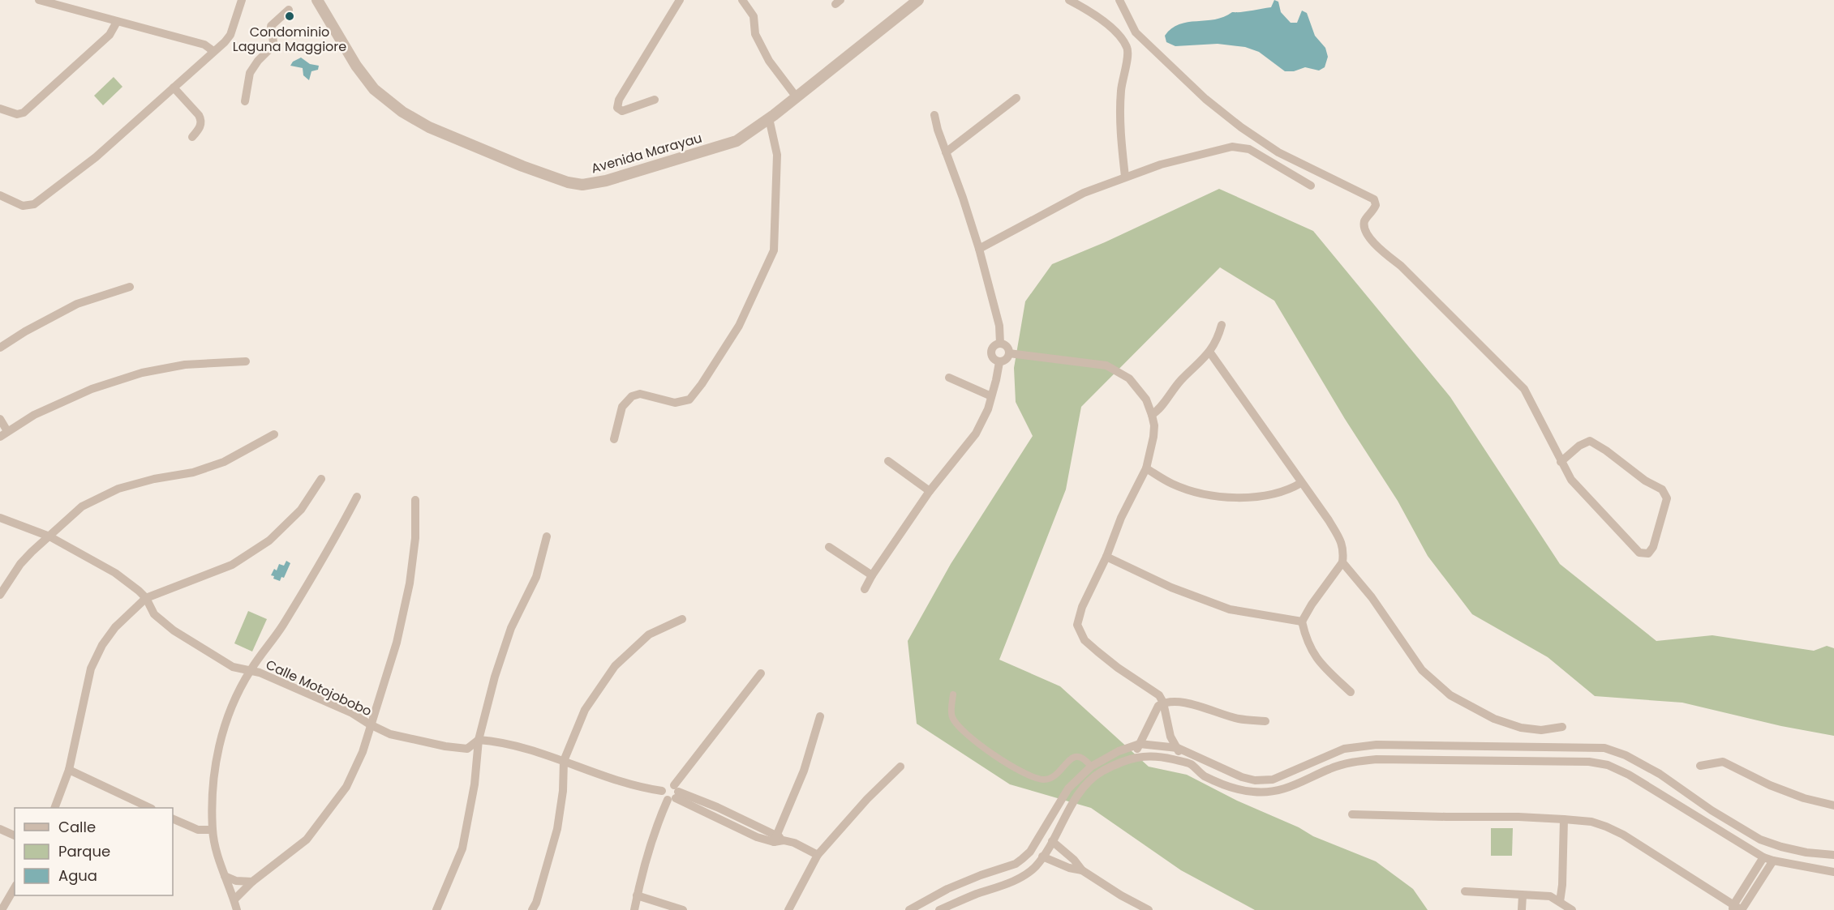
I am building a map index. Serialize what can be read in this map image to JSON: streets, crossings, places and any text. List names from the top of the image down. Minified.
{"streets":{"street":["Avenida Marayau","Calle Motojobobo"]},"places":["Condominio Laguna Maggiore"],"legend":["Calle","Parque","Agua"]}
